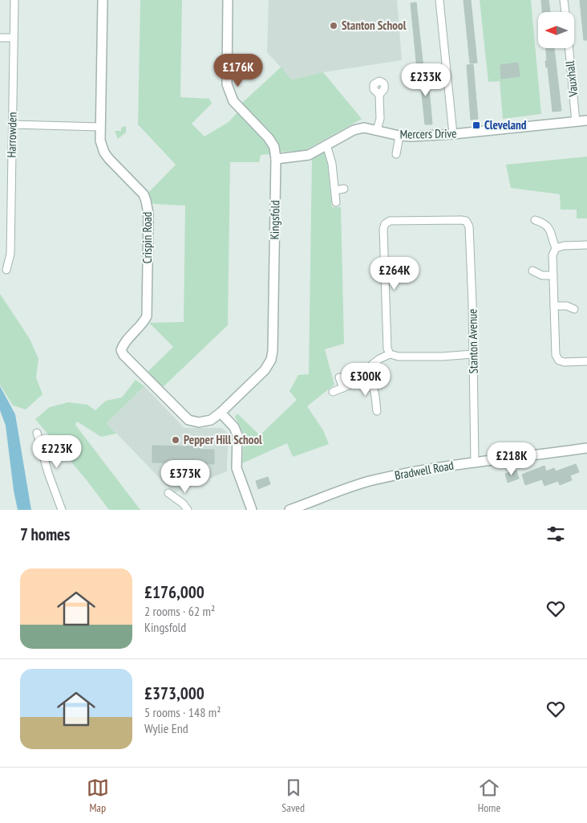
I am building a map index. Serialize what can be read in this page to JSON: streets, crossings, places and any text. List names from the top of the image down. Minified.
{"streets":{"street":["Vauxhall","Mercers Drive","Harrowden","Kingsfold","Crispin Road","Stanton Avenue","Bradwell Road"]},"crossings":[["Vauxhall","Mercers Drive"],["Mercers Drive","Kingsfold"],["Kingsfold","Crispin Road"],["Stanton Avenue","Bradwell Road"]],"places":{"other":["Stanton School","Pepper Hill School"],"transit":["Cleveland"]},"north":"left","page":{"price":["£176K","£233K","£264K","£300K","£223K","£218K","£373K"],"heading":"7 homes","list":[{"name":"£176,000","note":"2 rooms · 62 m² · Kingsfold"},{"name":"£373,000","note":"5 rooms · 148 m² · Wylie End"}],"tabs":["Map","Saved","Home"]}}
